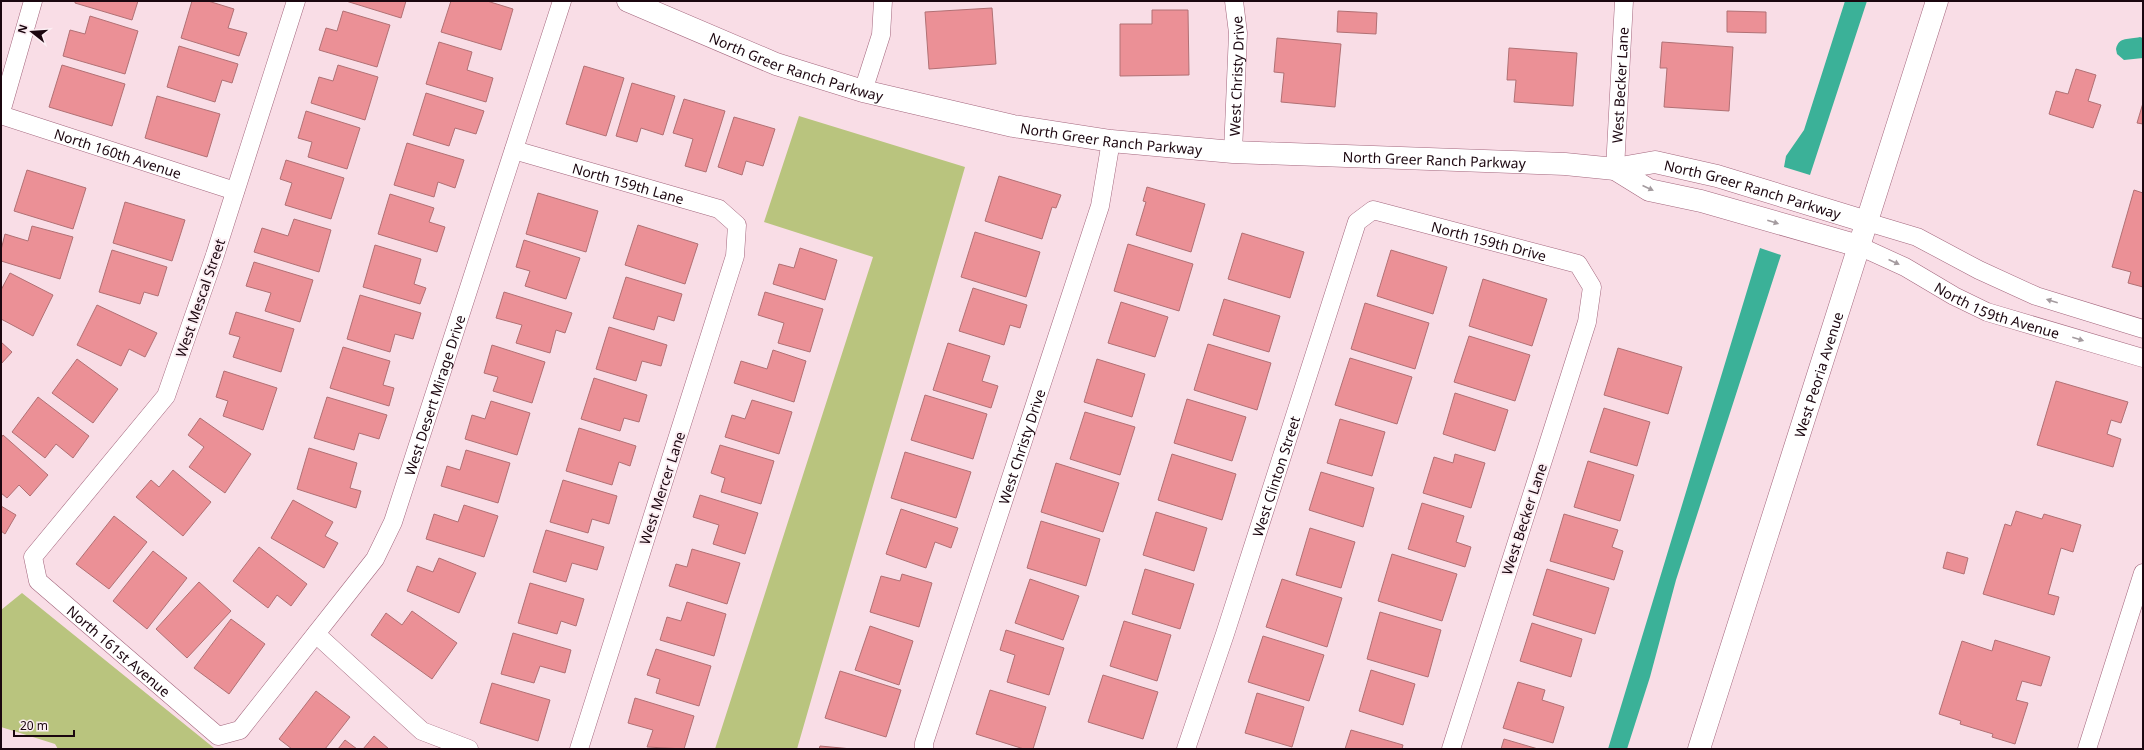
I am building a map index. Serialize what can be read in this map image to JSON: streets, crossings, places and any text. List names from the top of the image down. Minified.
{"streets":{"street":["North Greer Ranch Parkway","West Christy Drive","West Becker Lane","North 160th Avenue","North 159th Lane","North 159th Drive","West Mescal Street","North 159th Avenue","West Peoria Avenue","West Desert Mirage Drive","West Clinton Street","West Mercer Lane","North 161st Avenue"]},"crossings":[["North Greer Ranch Parkway","West Christy Drive"],["North Greer Ranch Parkway","West Becker Lane"],["North Greer Ranch Parkway","North 159th Avenue"],["North Greer Ranch Parkway","West Peoria Avenue"],["West Becker Lane","North 159th Drive"],["North 160th Avenue","West Mescal Street"],["North 159th Lane","West Desert Mirage Drive"],["North 159th Lane","West Mercer Lane"],["North 159th Drive","West Clinton Street"],["West Mescal Street","North 161st Avenue"],["North 159th Avenue","West Peoria Avenue"],["West Desert Mirage Drive","North 161st Avenue"]],"scale_bar":"20 m","north":"left"}
